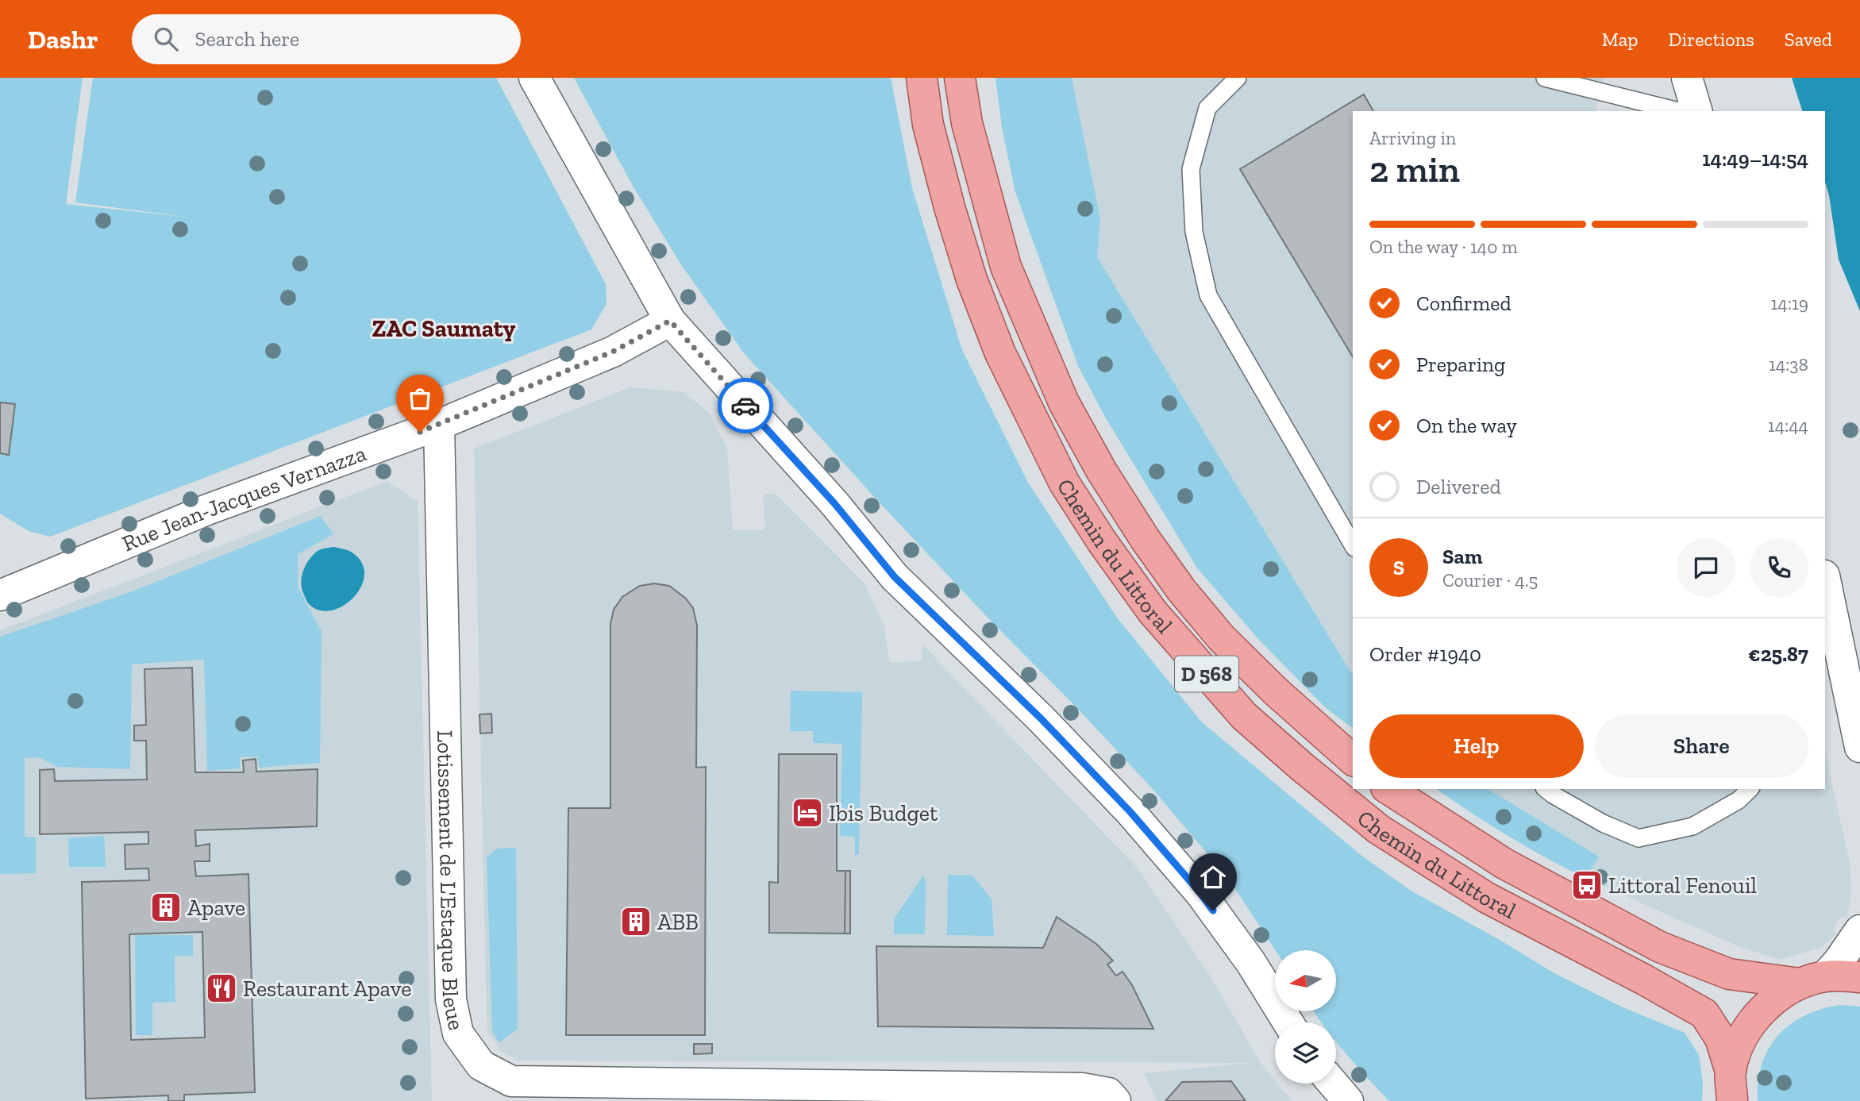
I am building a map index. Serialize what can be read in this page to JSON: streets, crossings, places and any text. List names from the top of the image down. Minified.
{"streets":{"main road":["Chemin du Littoral","D 568"],"street":["Rue Jean-Jacques Vernazza","Lotissement de L'Estaque Bleue"]},"crossings":[["Rue Jean-Jacques Vernazza","Lotissement de L'Estaque Bleue"]],"districts":["ZAC Saumaty"],"places":{"hotel":["Ibis Budget"],"bus stop":["Littoral Fenouil"],"building":["Apave","ABB"],"restaurant":["Restaurant Apave"]},"north":"left","page":{"header":"Dashr","search":"Search here","nav":["Map","Directions","Saved"],"heading":["2 min","Arriving in","14:49–14:54"],"panel":["Sam","Courier · 4.5","Order #1940","€25.87"],"bar":"On the way · 140 m","list":[["Confirmed","14:19"],["Preparing","14:38"],["On the way","14:44"],"Delivered"],"round":"S","buttons":["Help","Share"]}}
